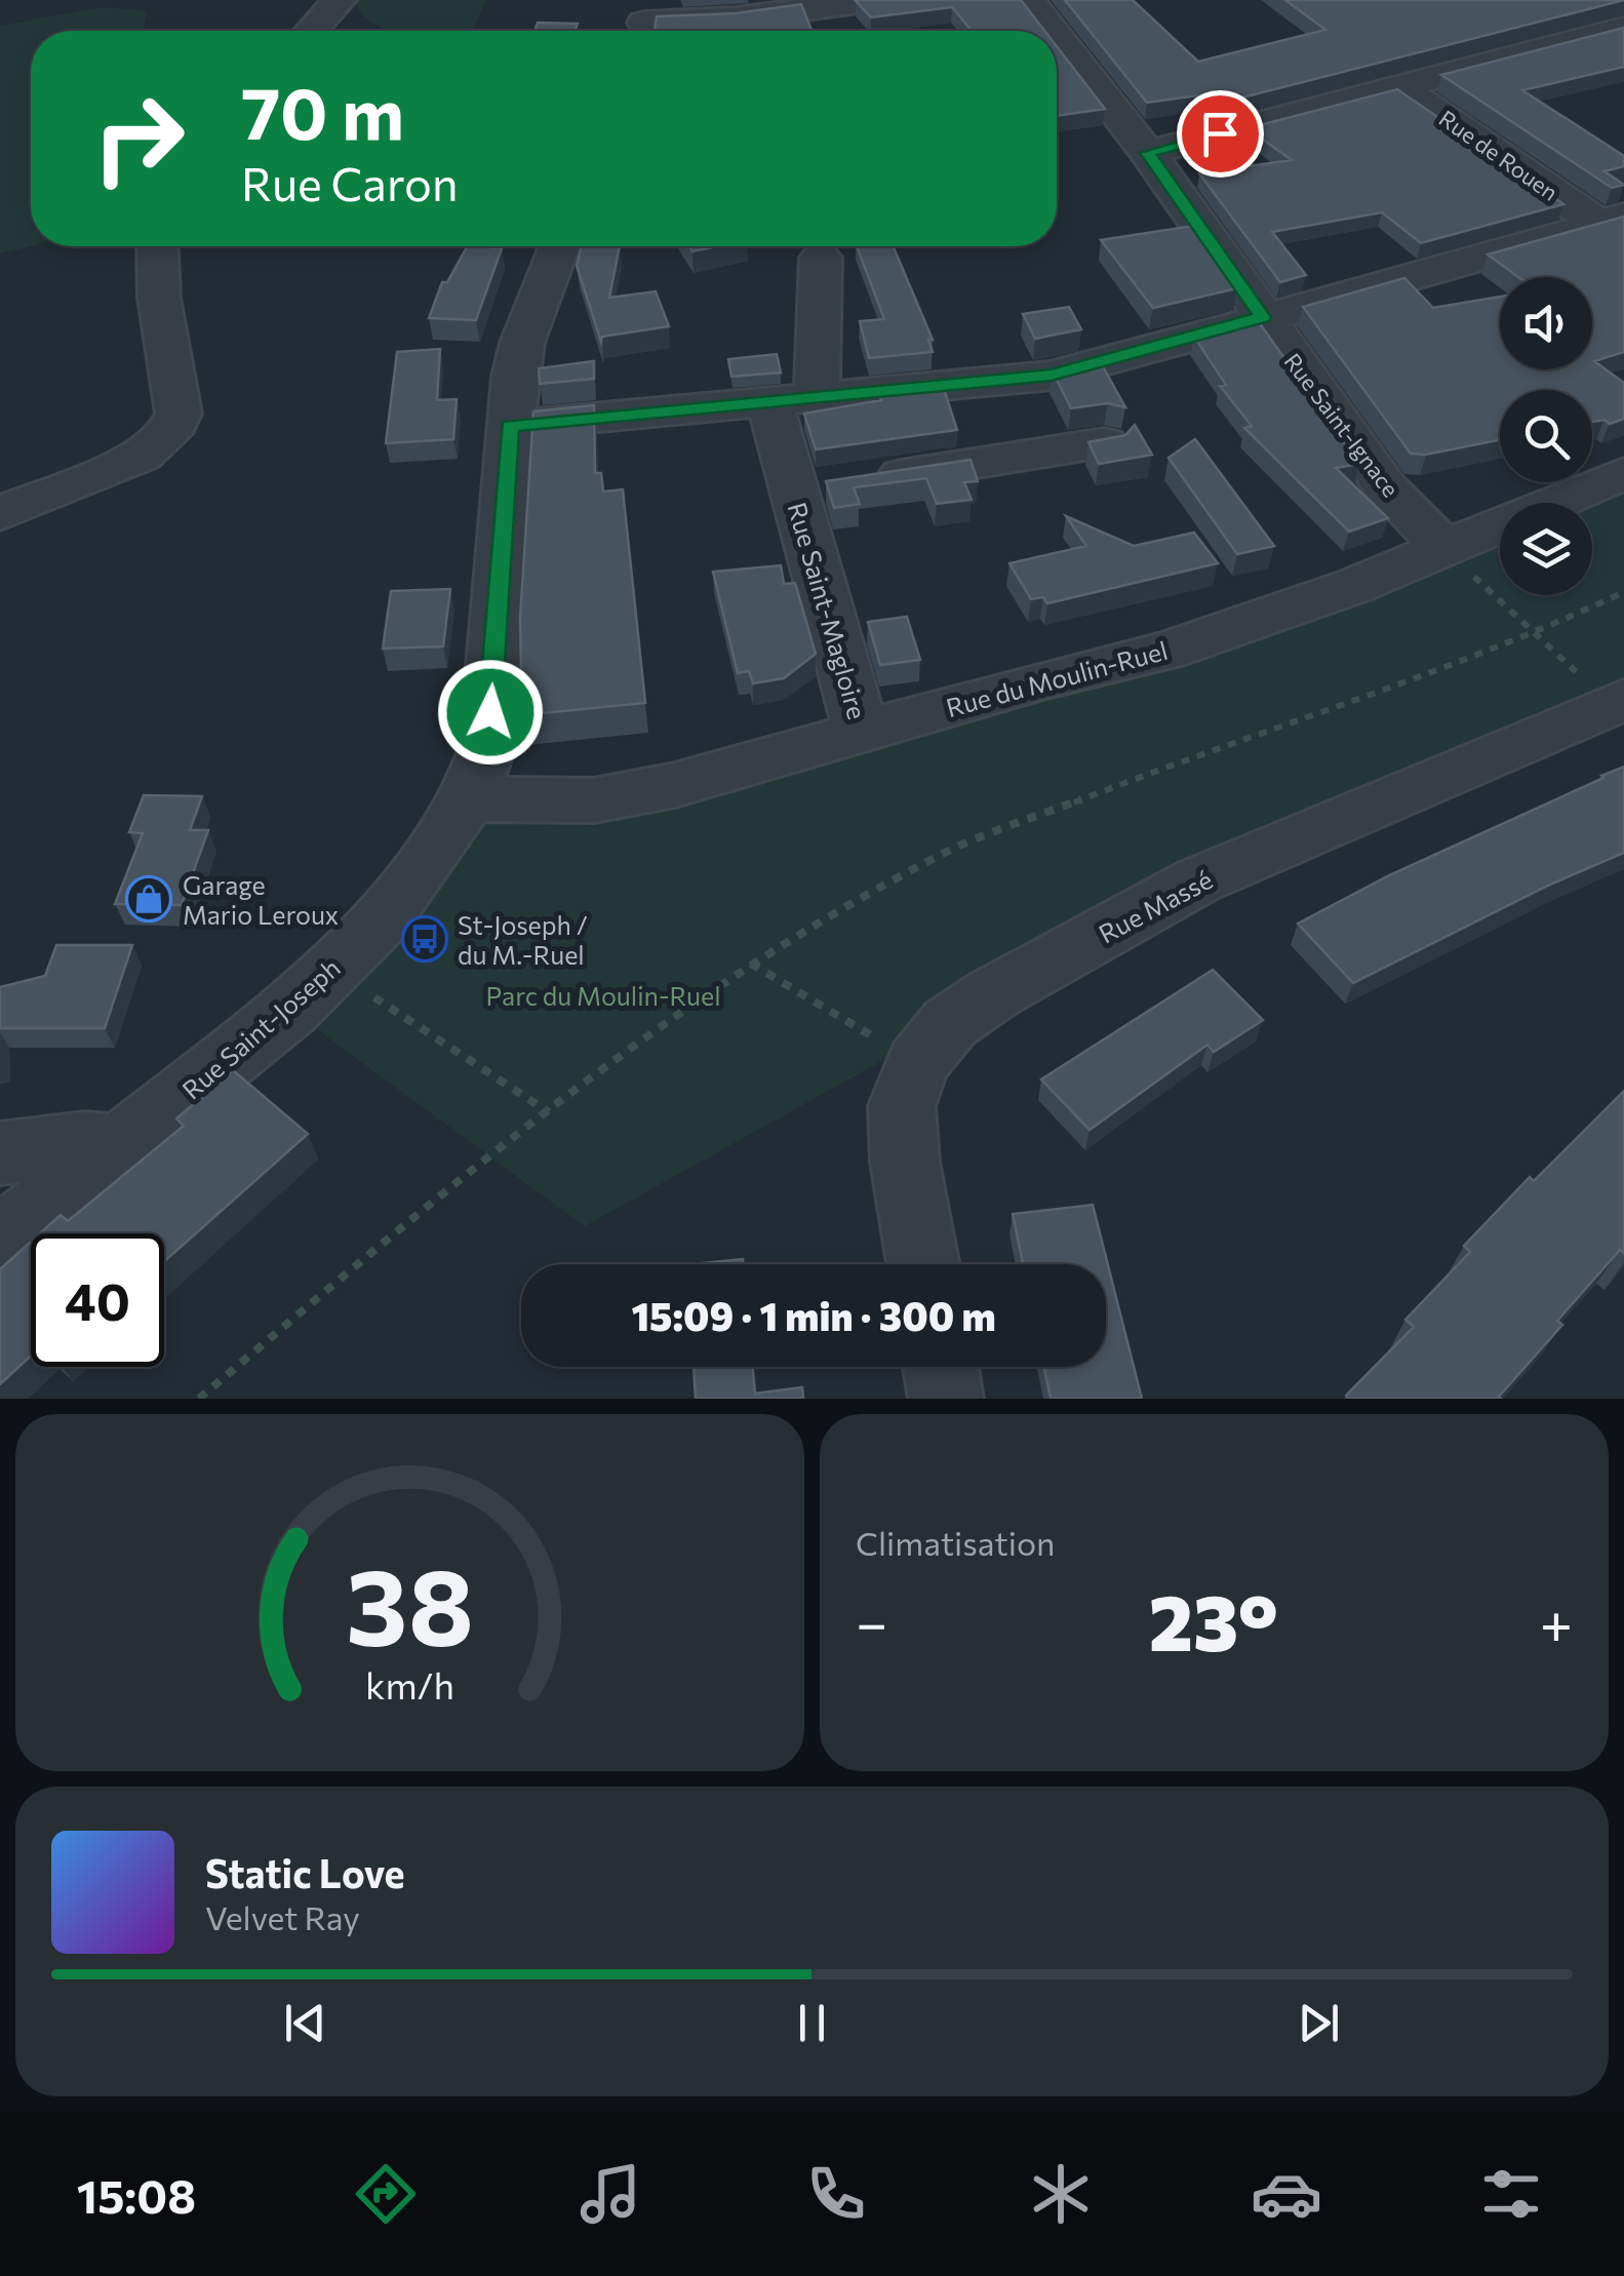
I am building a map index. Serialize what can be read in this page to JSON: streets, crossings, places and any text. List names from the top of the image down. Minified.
{"streets":{"street":["Rue de Rouen","Rue Saint-Ignace","Rue Saint-Magloire","Rue du Moulin-Ruel","Rue Massé","Rue Saint-Joseph"]},"crossings":[["Rue Saint-Ignace","Rue du Moulin-Ruel"],["Rue Saint-Magloire","Rue du Moulin-Ruel"],["Rue du Moulin-Ruel","Rue Saint-Joseph"]],"parks":["Parc du Moulin-Ruel"],"places":{"shop":["Garage Mario Leroux"],"bus stop":["St-Joseph / du M.-Ruel"]},"page":{"turn":["70 m","Rue Caron"],"limit":"40","trip":"15:09 · 1 min · 300 m","tile":"Climatisation","heat":["−","23°","+"],"song":["Static Love","Velvet Ray"],"tabs":"15:08","gauge":["38","km/h"]}}
